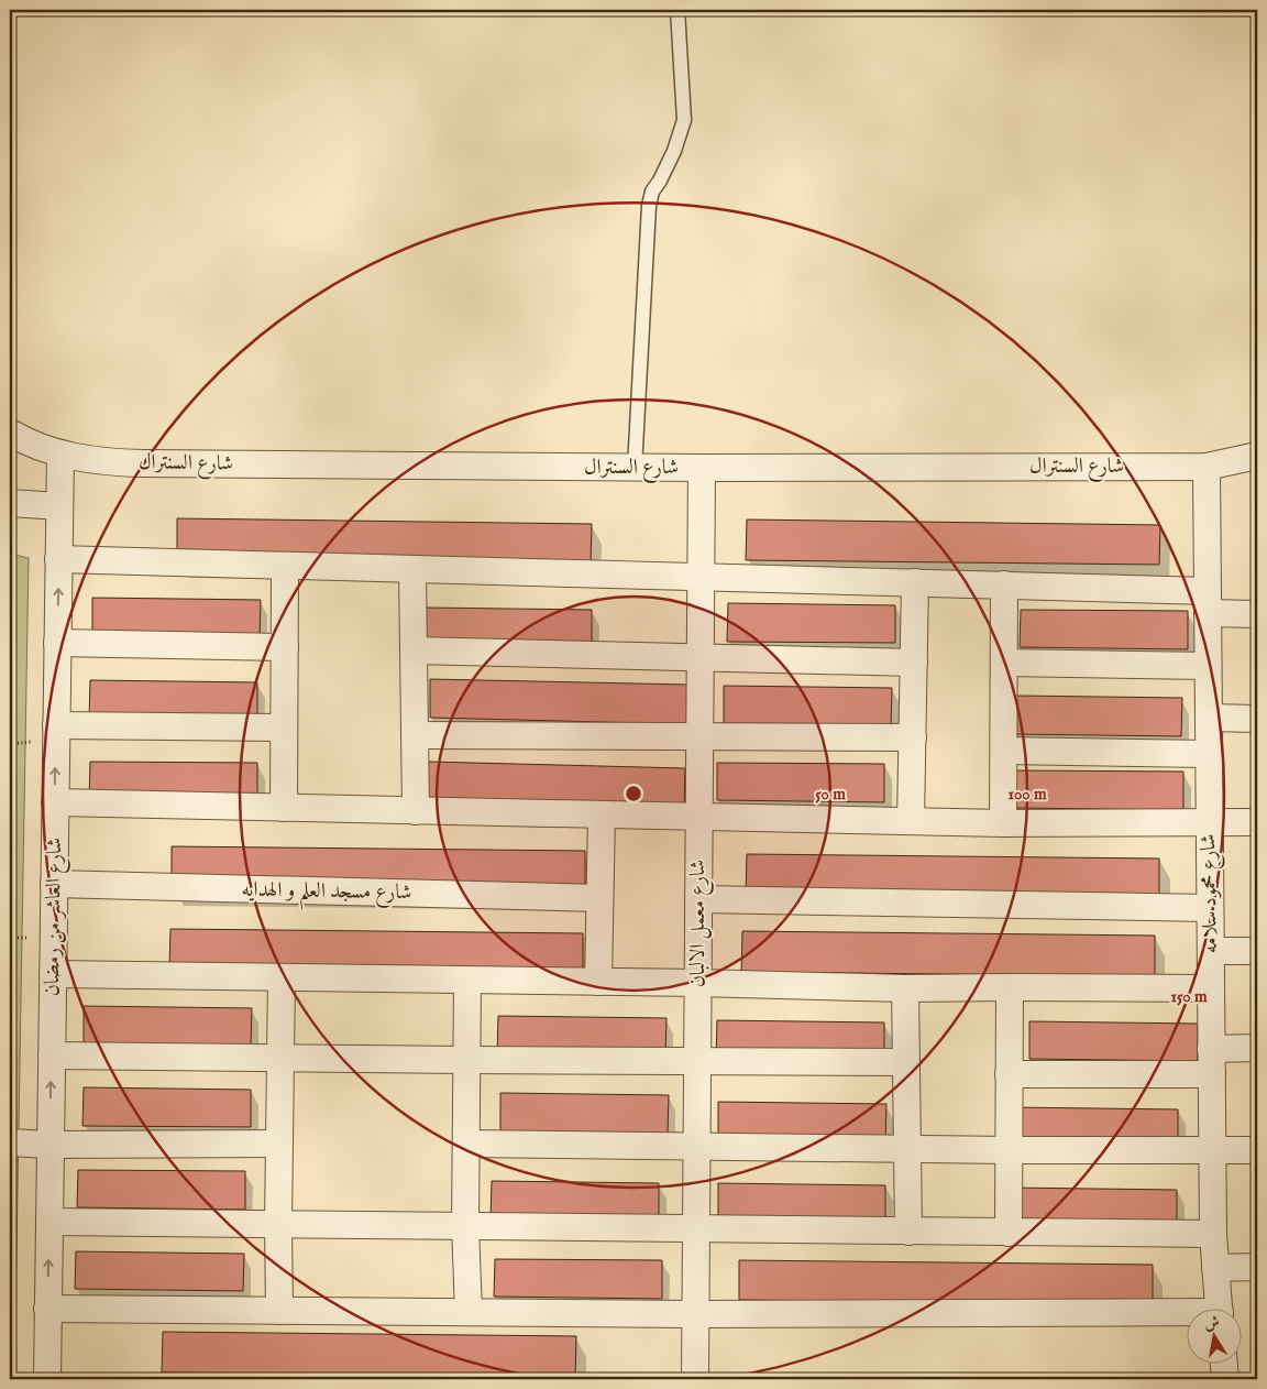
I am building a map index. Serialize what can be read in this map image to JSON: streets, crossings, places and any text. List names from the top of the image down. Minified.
{"streets":{"street":["شارع السنترال","شارع مسجد العلم و الهدايه","شارع محمود سلامه","شارع العاشر من رمضان","شارع معمل الالبان"]},"crossings":[["شارع السنترال","شارع محمود سلامه"],["شارع السنترال","شارع العاشر من رمضان"],["شارع السنترال","شارع معمل الالبان"],["شارع مسجد العلم و الهدايه","شارع العاشر من رمضان"]],"north":"top","rings":["50 m","100 m","150 m"]}
